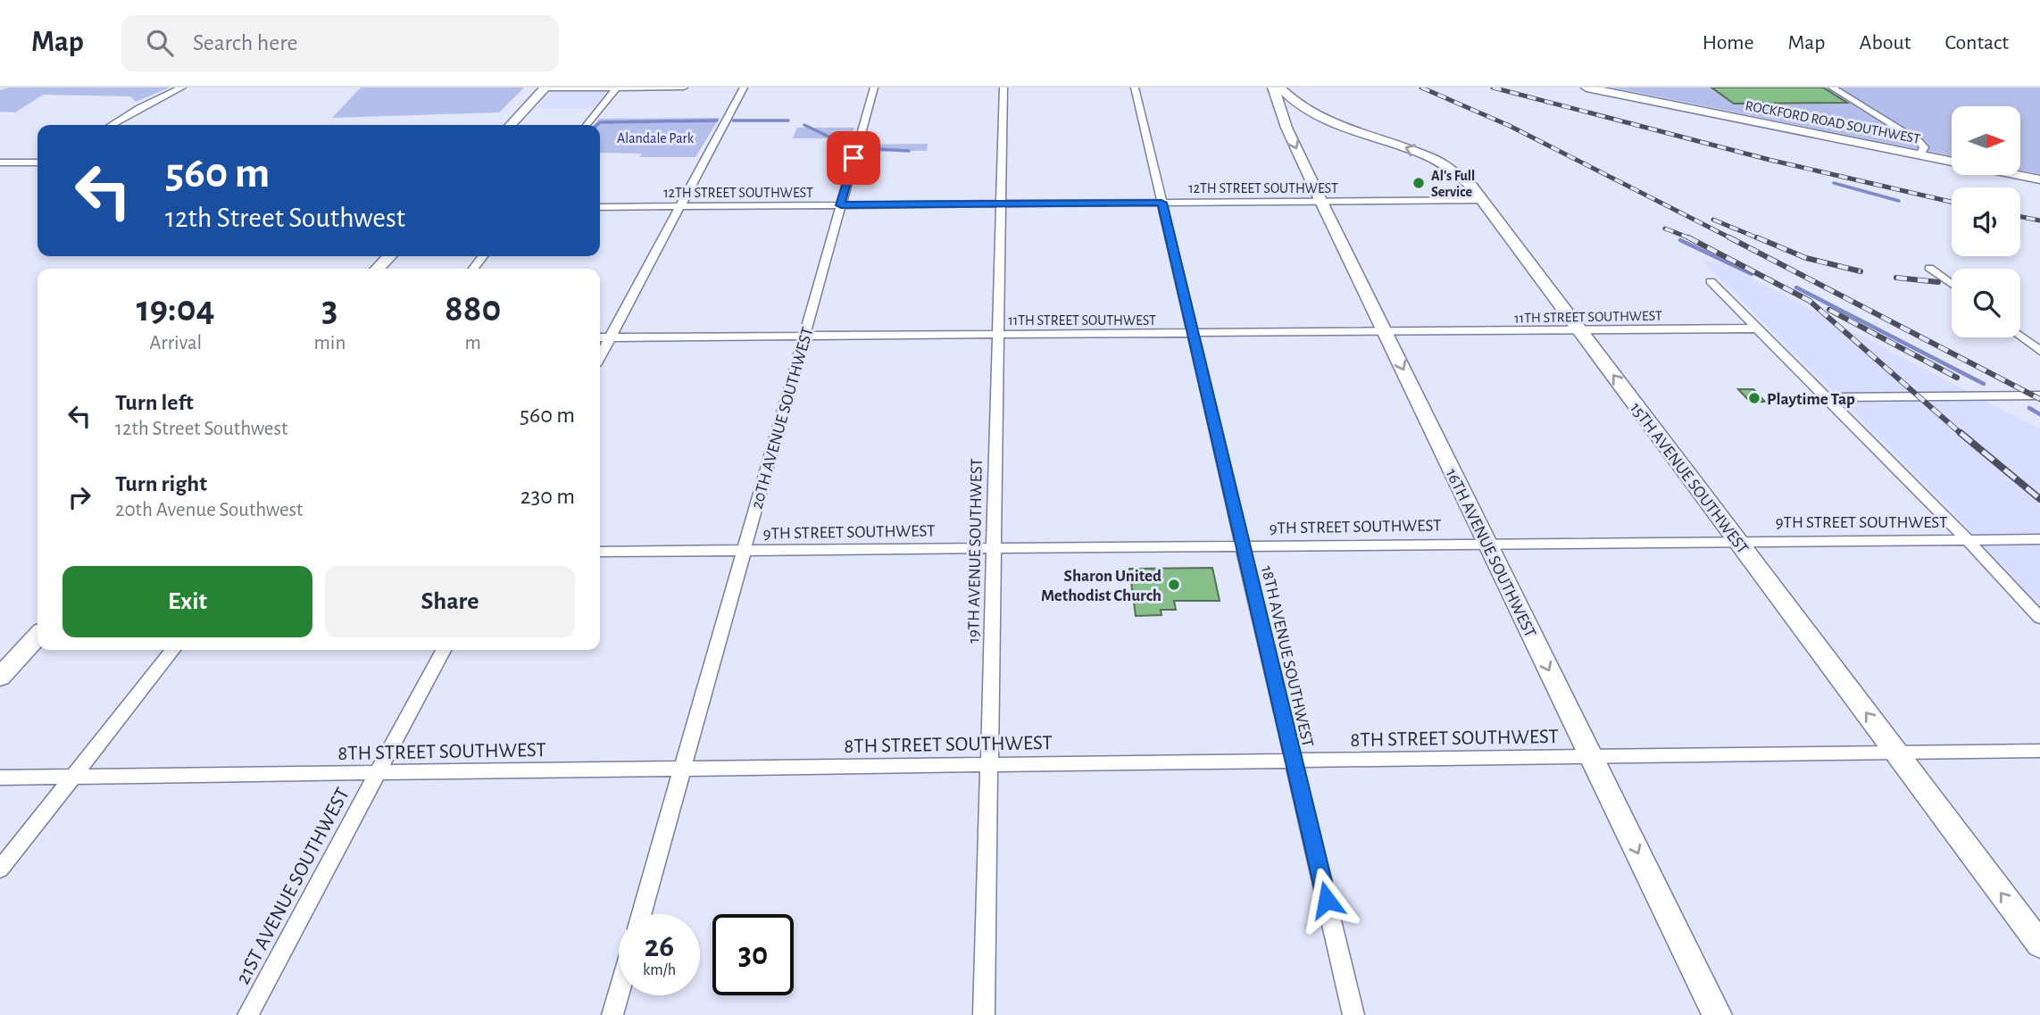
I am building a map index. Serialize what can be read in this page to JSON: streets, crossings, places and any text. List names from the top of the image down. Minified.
{"streets":{"main road":["ROCKFORD ROAD SOUTHWEST","15TH AVENUE SOUTHWEST","16TH AVENUE SOUTHWEST"],"street":["12TH STREET SOUTHWEST","11TH STREET SOUTHWEST","20TH AVENUE SOUTHWEST","9TH STREET SOUTHWEST","19TH AVENUE SOUTHWEST","18TH AVENUE SOUTHWEST","8TH STREET SOUTHWEST","21ST AVENUE SOUTHWEST"]},"crossings":[["12TH STREET SOUTHWEST","20TH AVENUE SOUTHWEST"],["12TH STREET SOUTHWEST","15TH AVENUE SOUTHWEST"],["12TH STREET SOUTHWEST","19TH AVENUE SOUTHWEST"],["12TH STREET SOUTHWEST","16TH AVENUE SOUTHWEST"],["12TH STREET SOUTHWEST","18TH AVENUE SOUTHWEST"],["11TH STREET SOUTHWEST","20TH AVENUE SOUTHWEST"],["11TH STREET SOUTHWEST","15TH AVENUE SOUTHWEST"],["11TH STREET SOUTHWEST","19TH AVENUE SOUTHWEST"],["11TH STREET SOUTHWEST","16TH AVENUE SOUTHWEST"],["11TH STREET SOUTHWEST","18TH AVENUE SOUTHWEST"],["20TH AVENUE SOUTHWEST","9TH STREET SOUTHWEST"],["20TH AVENUE SOUTHWEST","8TH STREET SOUTHWEST"],["15TH AVENUE SOUTHWEST","9TH STREET SOUTHWEST"],["15TH AVENUE SOUTHWEST","8TH STREET SOUTHWEST"],["9TH STREET SOUTHWEST","19TH AVENUE SOUTHWEST"],["9TH STREET SOUTHWEST","16TH AVENUE SOUTHWEST"],["9TH STREET SOUTHWEST","18TH AVENUE SOUTHWEST"],["19TH AVENUE SOUTHWEST","8TH STREET SOUTHWEST"],["16TH AVENUE SOUTHWEST","8TH STREET SOUTHWEST"],["18TH AVENUE SOUTHWEST","8TH STREET SOUTHWEST"],["8TH STREET SOUTHWEST","21ST AVENUE SOUTHWEST"]],"one_way":["15TH AVENUE SOUTHWEST","16TH AVENUE SOUTHWEST"],"parks":["Alandale Park"],"places":["Al's Full Service","Playtime Tap","Sharon United Methodist Church"],"north":"right","page":{"header":"Map","search":"Search here","nav":["Home","Map","About","Contact"],"turn":["560 m","12th Street Southwest"],"eta":["19:04","Arrival","3","min","880","m"],"list":[{"name":"Turn left","note":"12th Street Southwest","value":"560 m"},{"name":"Turn right","note":"20th Avenue Southwest","value":"230 m"}],"buttons":["Exit","Share"],"speed":"26 km/h","limit":"30"}}
